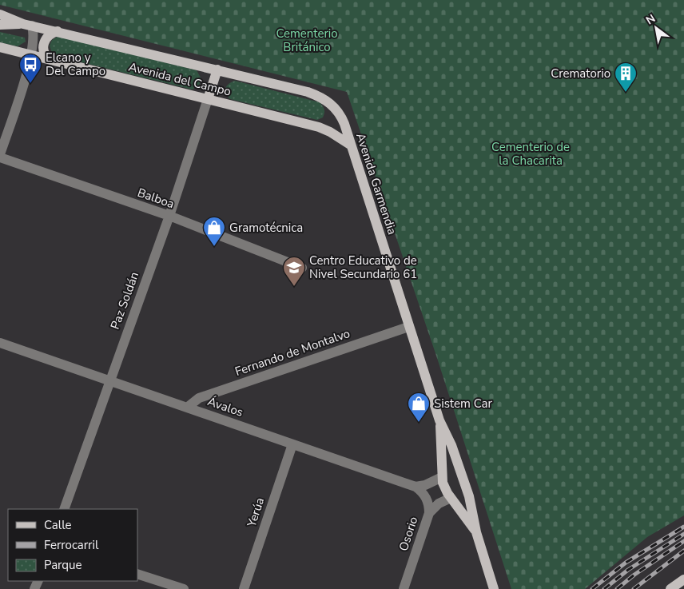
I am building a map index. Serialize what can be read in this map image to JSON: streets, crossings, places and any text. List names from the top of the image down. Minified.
{"streets":{"main road":["Avenida del Campo","Avenida Garmendia"],"street":["Balboa","Paz Soldán","Fernando de Montalvo","Ávalos","Yerúa","Osorio"]},"crossings":[["Avenida del Campo","Avenida Garmendia"],["Avenida del Campo","Paz Soldán"],["Avenida Garmendia","Fernando de Montalvo"],["Avenida Garmendia","Osorio"],["Balboa","Paz Soldán"],["Paz Soldán","Ávalos"],["Fernando de Montalvo","Ávalos"],["Ávalos","Yerúa"]],"parks":["Cementerio Británico","Cementerio de la Chacarita"],"places":{"bus stop":["Elcano y Del Campo"],"building":["Crematorio"],"shop":["Gramotécnica","Sistem Car"],"school or university":["Centro Educativo de Nivel Secundario 61"]},"legend":["Calle","Ferrocarril","Parque"],"north":"top left"}
